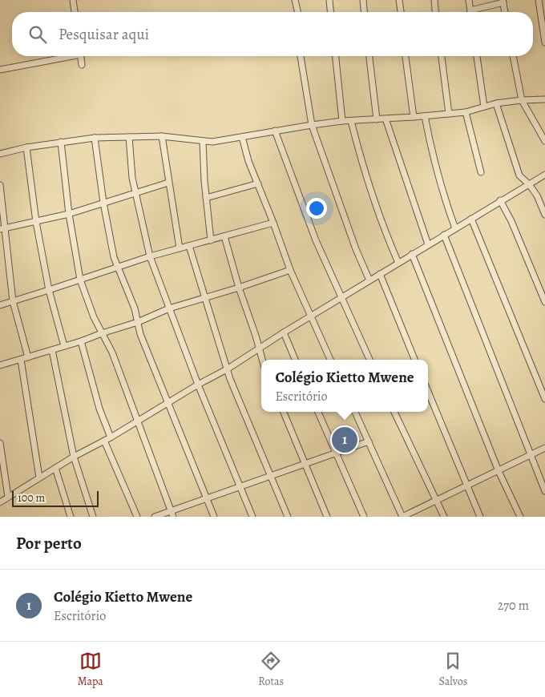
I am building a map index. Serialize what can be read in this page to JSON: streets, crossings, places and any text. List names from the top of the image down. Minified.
{"scale_bar":"100 m","page":{"search":"Pesquisar aqui","popup":["Colégio Kietto Mwene","Escritório"],"pins":"1","scale":"100 m","heading":"Por perto","list":[{"mark":"1","name":"Colégio Kietto Mwene","note":"Escritório","value":"270 m"}],"nav":["Mapa","Rotas","Salvos"]}}
